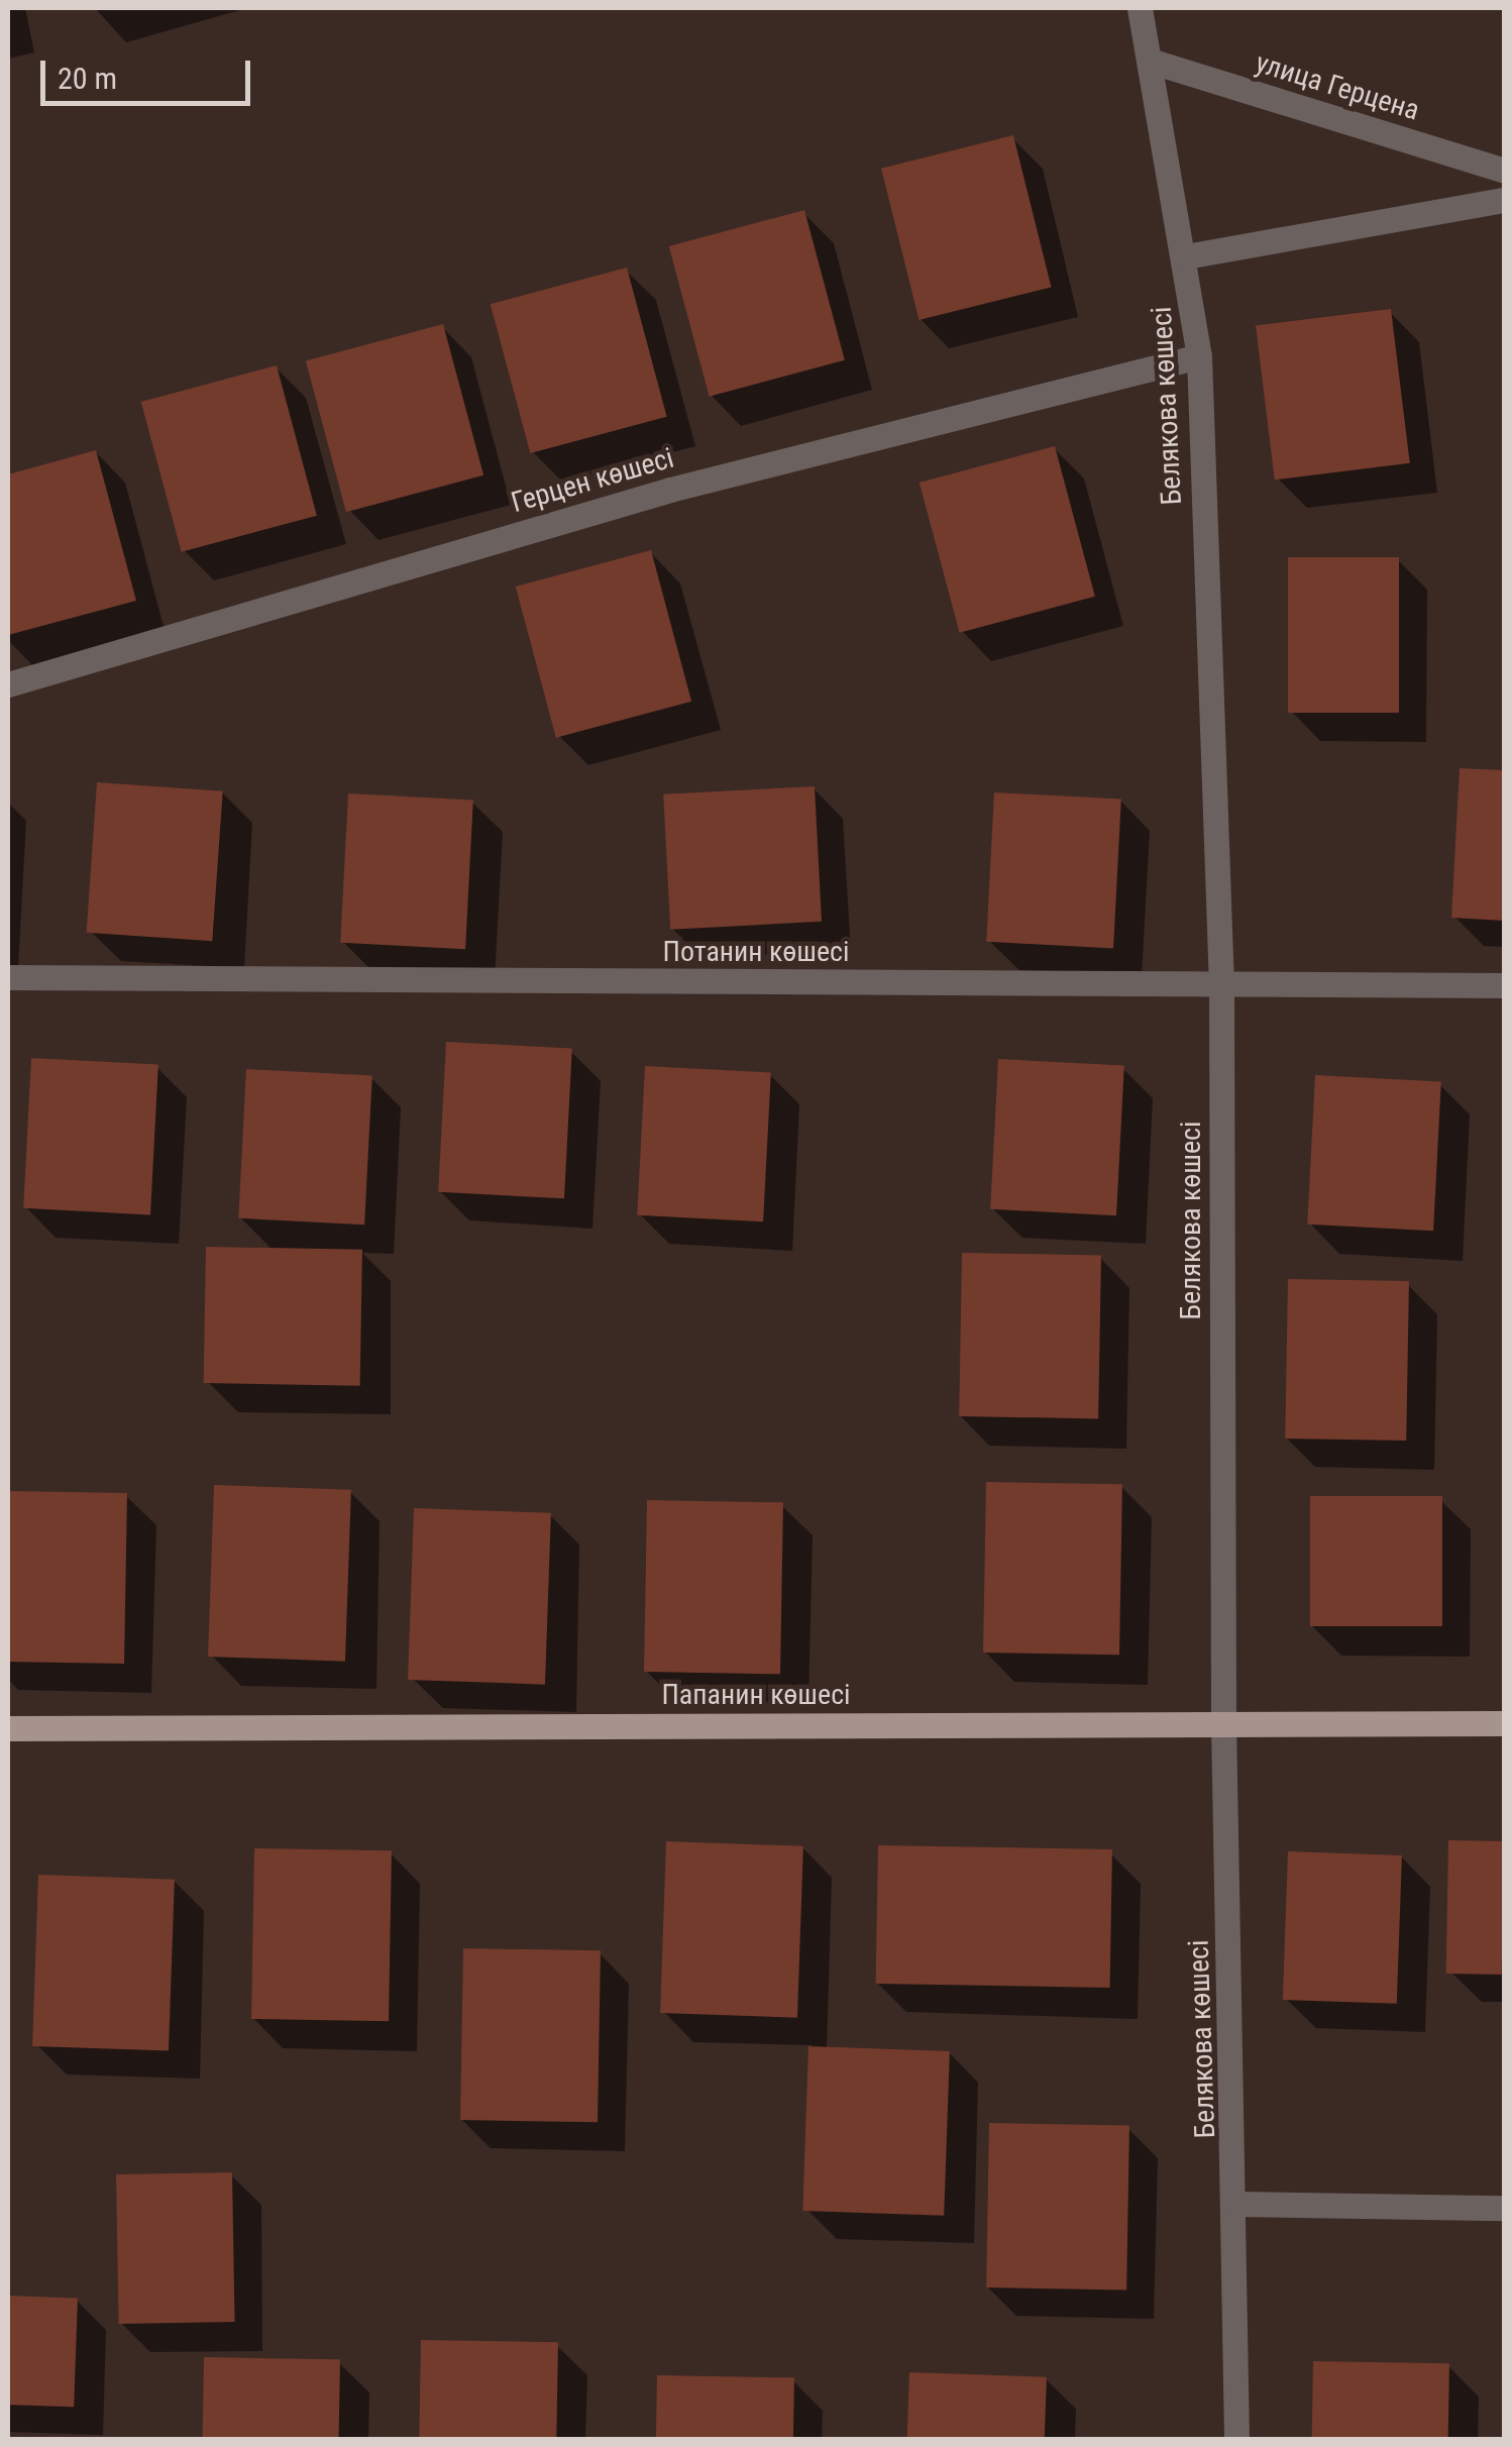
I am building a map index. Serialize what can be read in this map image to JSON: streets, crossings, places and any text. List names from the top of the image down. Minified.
{"streets":{"main road":["Папанин көшесі"],"street":["улица Герцена","Белякова көшесі","Герцен көшесі","Потанин көшесі"]},"crossings":[["улица Герцена","Белякова көшесі"],["Белякова көшесі","Герцен көшесі"],["Белякова көшесі","Потанин көшесі"],["Белякова көшесі","Папанин көшесі"]],"scale_bar":"20 m"}
